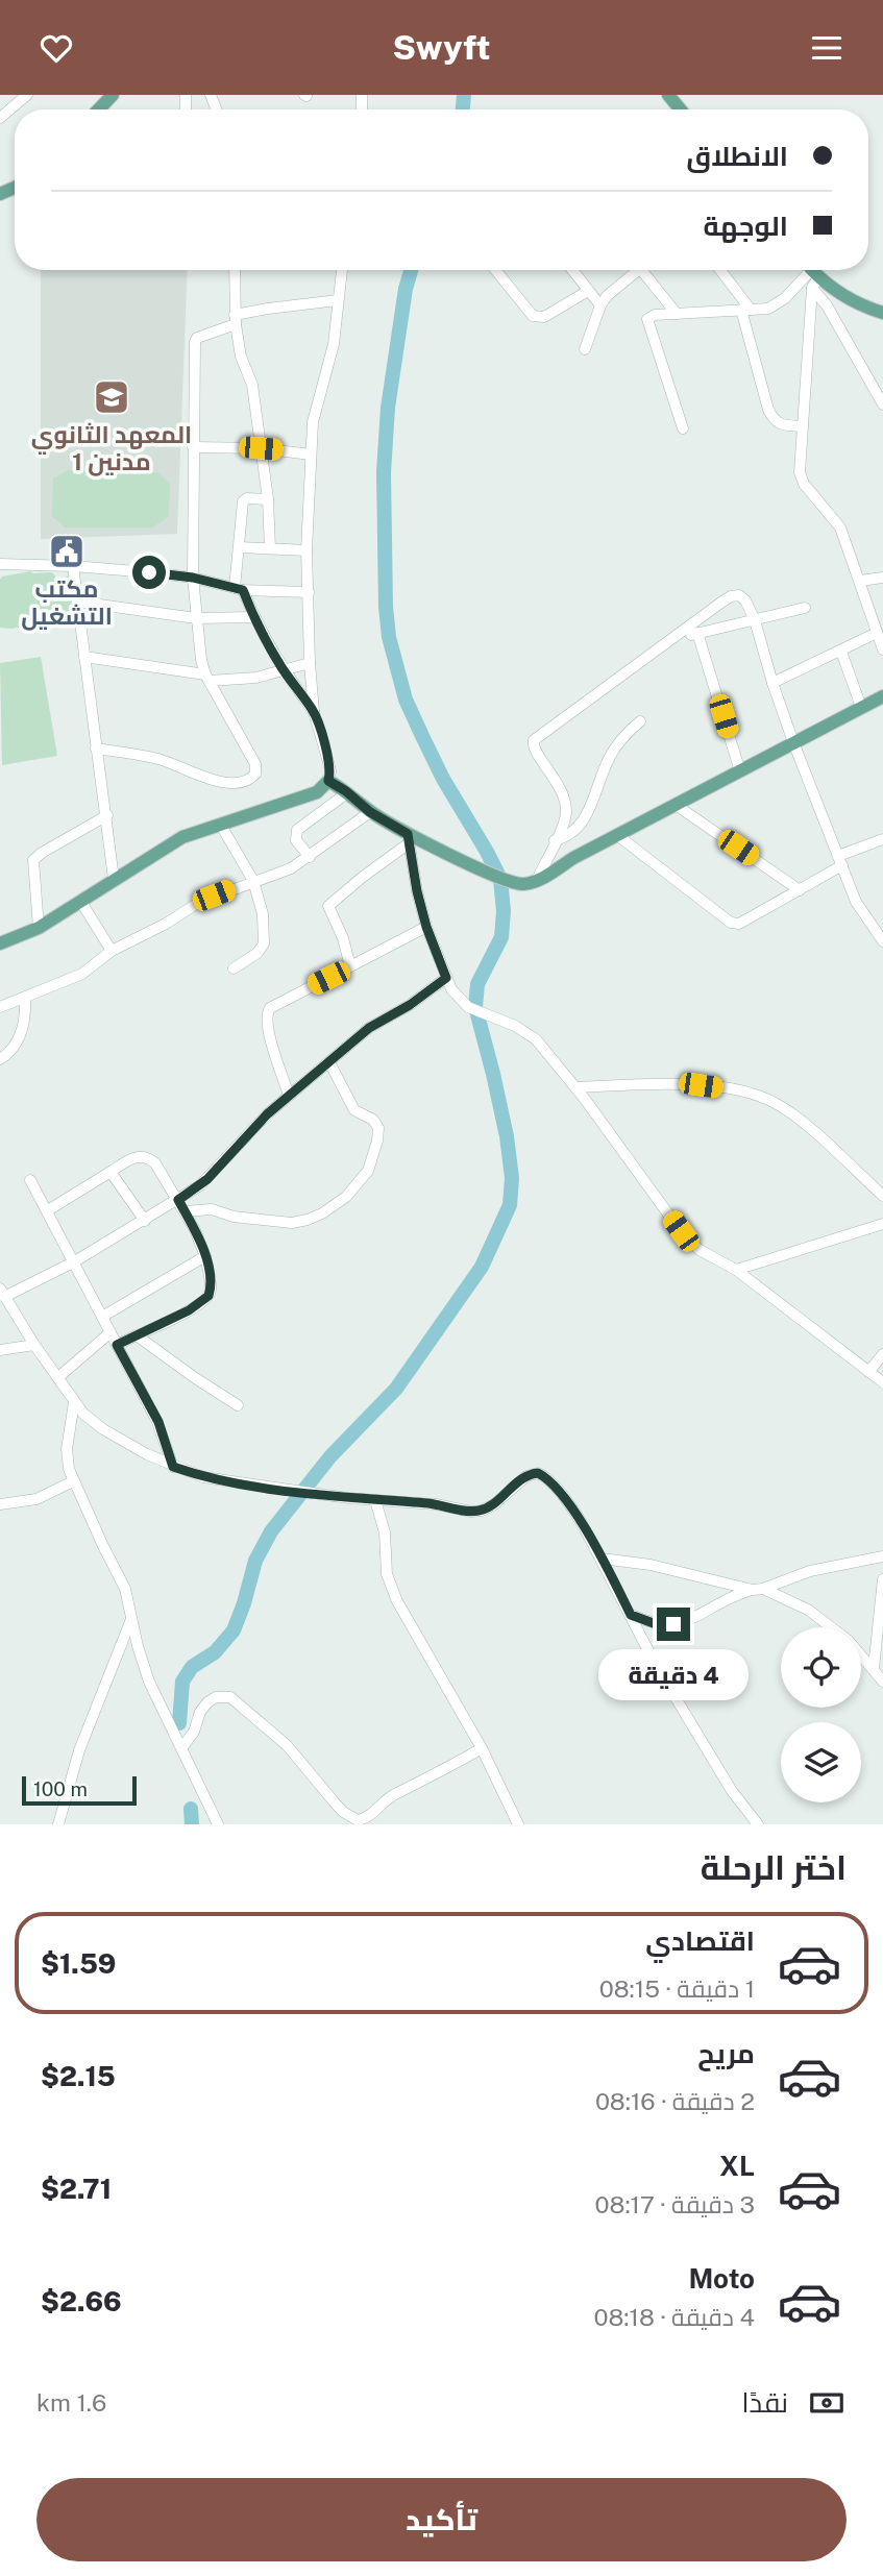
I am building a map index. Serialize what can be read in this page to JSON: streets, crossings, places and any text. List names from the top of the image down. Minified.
{"places":{"school or university":["المعهد الثانوي مدنين 1"],"public building":["مكتب التشغيل"]},"scale_bar":"100 m","page":{"header":"Swyft","banner":["الانطلاق","الوجهة"],"bubble":"4 دقيقة","scale":"100 m","heading":"اختر الرحلة","list":[{"name":"اقتصادي","note":"1 دقيقة · 08:15","value":"$1.59"},{"name":"مريح","note":"2 دقيقة · 08:16","value":"$2.15"},{"name":"XL","note":"3 دقيقة · 08:17","value":"$2.71"},{"name":"Moto","note":"4 دقيقة · 08:18","value":"$2.66"}],"pay":["نقدًا","1.6 km"],"buttons":"تأكيد"}}
